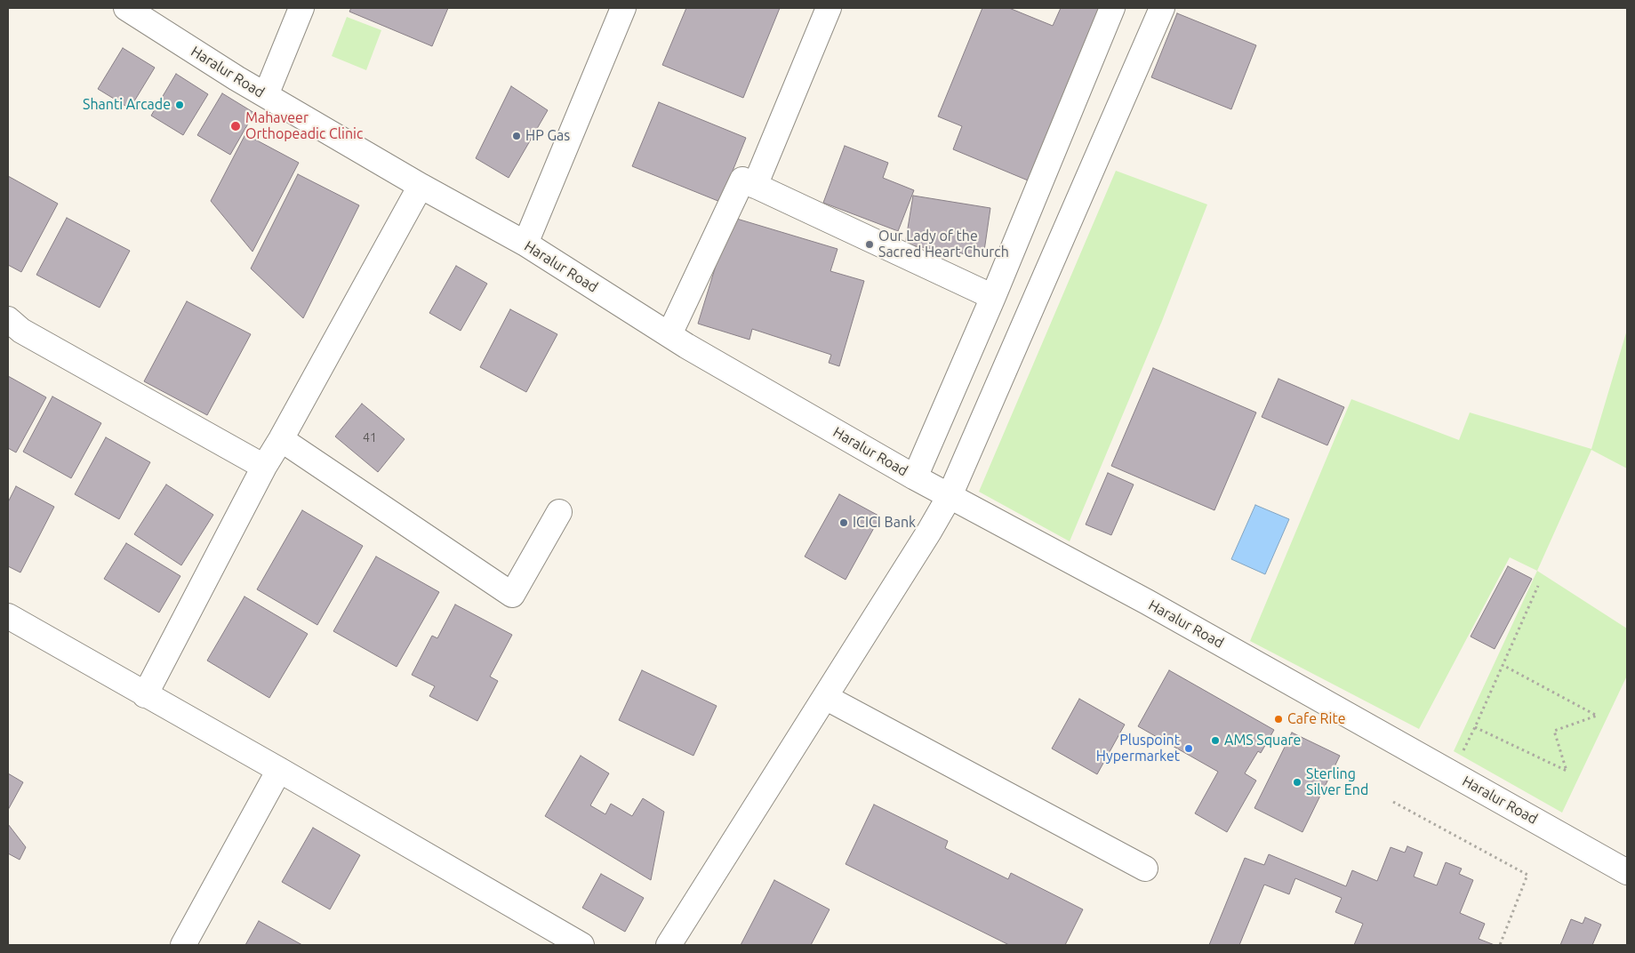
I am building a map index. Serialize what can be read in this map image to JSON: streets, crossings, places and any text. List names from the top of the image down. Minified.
{"streets":{"street":["Haralur Road"]},"places":["Shanti Arcade","Mahaveer Orthopeadic Clinic","HP Gas","Our Lady of the Sacred Heart Church","ICICI Bank","Cafe Rite","AMS Square","Pluspoint Hypermarket","Sterling Silver End"],"house_numbers":["41"]}
